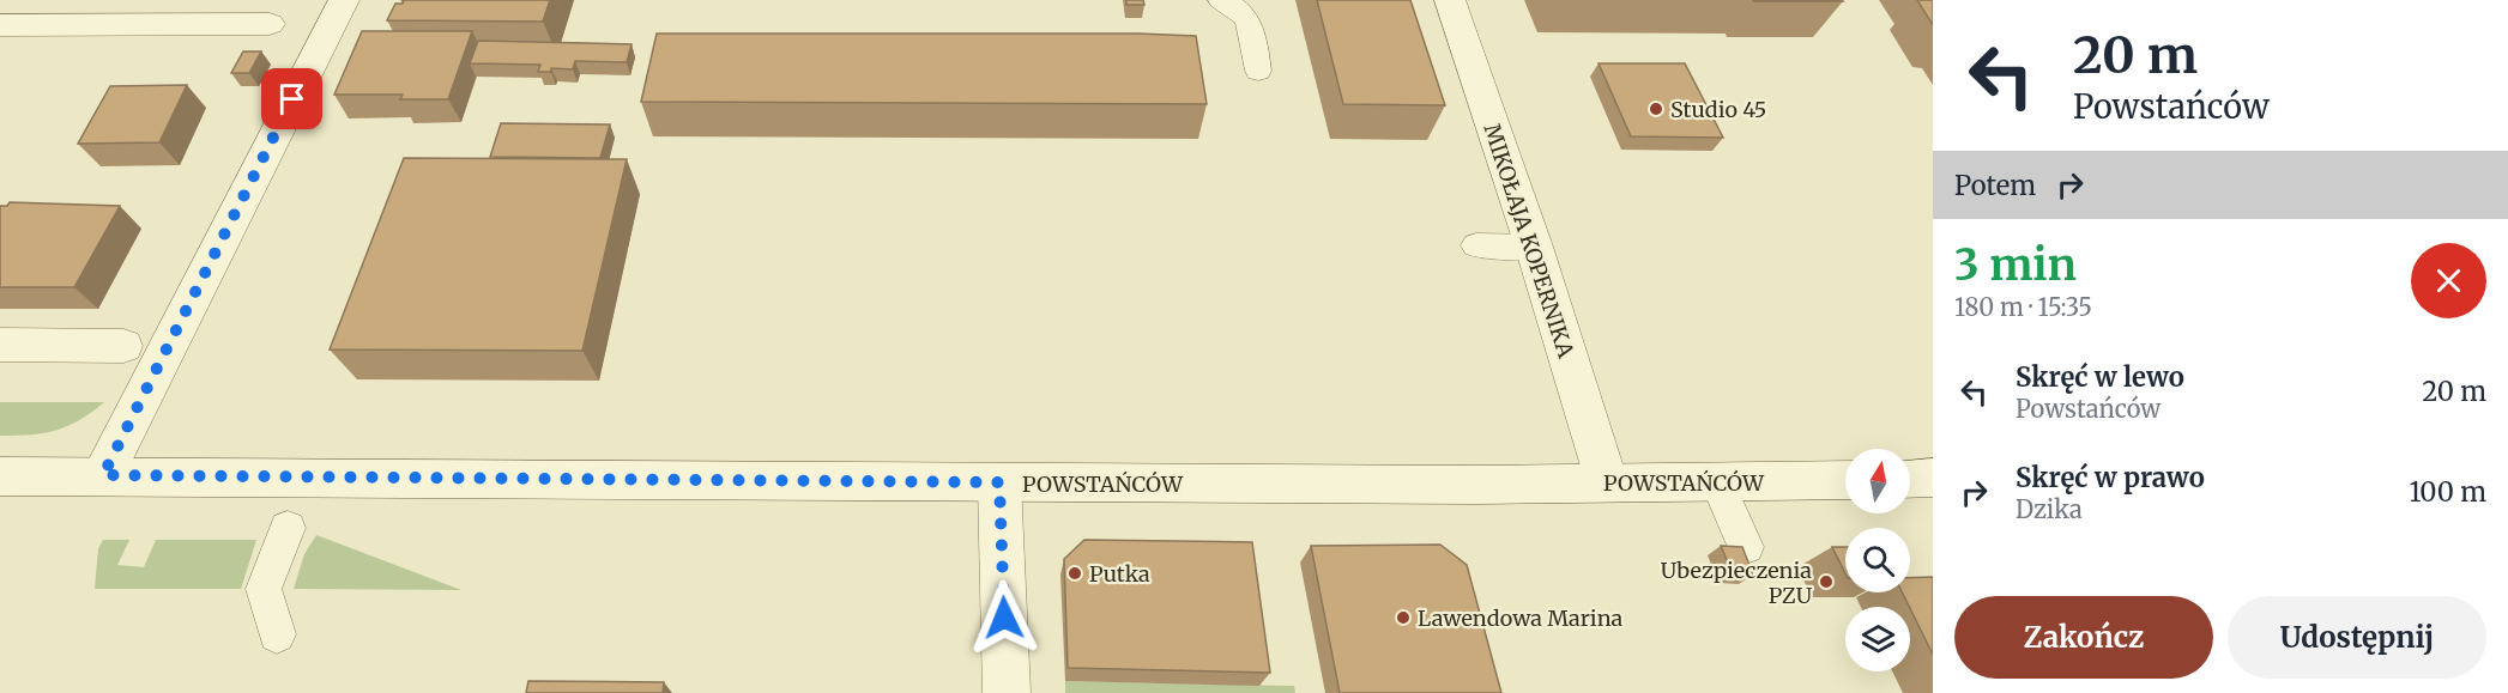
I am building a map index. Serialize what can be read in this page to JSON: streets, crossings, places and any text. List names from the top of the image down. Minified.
{"streets":{"street":["MIKOŁAJA KOPERNIKA","POWSTAŃCÓW"]},"crossings":[["MIKOŁAJA KOPERNIKA","POWSTAŃCÓW"]],"places":["Studio 45","Putka","Ubezpieczenia PZU","Lawendowa Marina"],"north":"top","page":{"turn":["20 m","Powstańców"],"then":"Potem","heading":["3 min","180 m · 15:35"],"list":[{"name":"Skręć w lewo","note":"Powstańców","value":"20 m"},{"name":"Skręć w prawo","note":"Dzika","value":"100 m"}],"buttons":["Zakończ","Udostępnij"]}}
